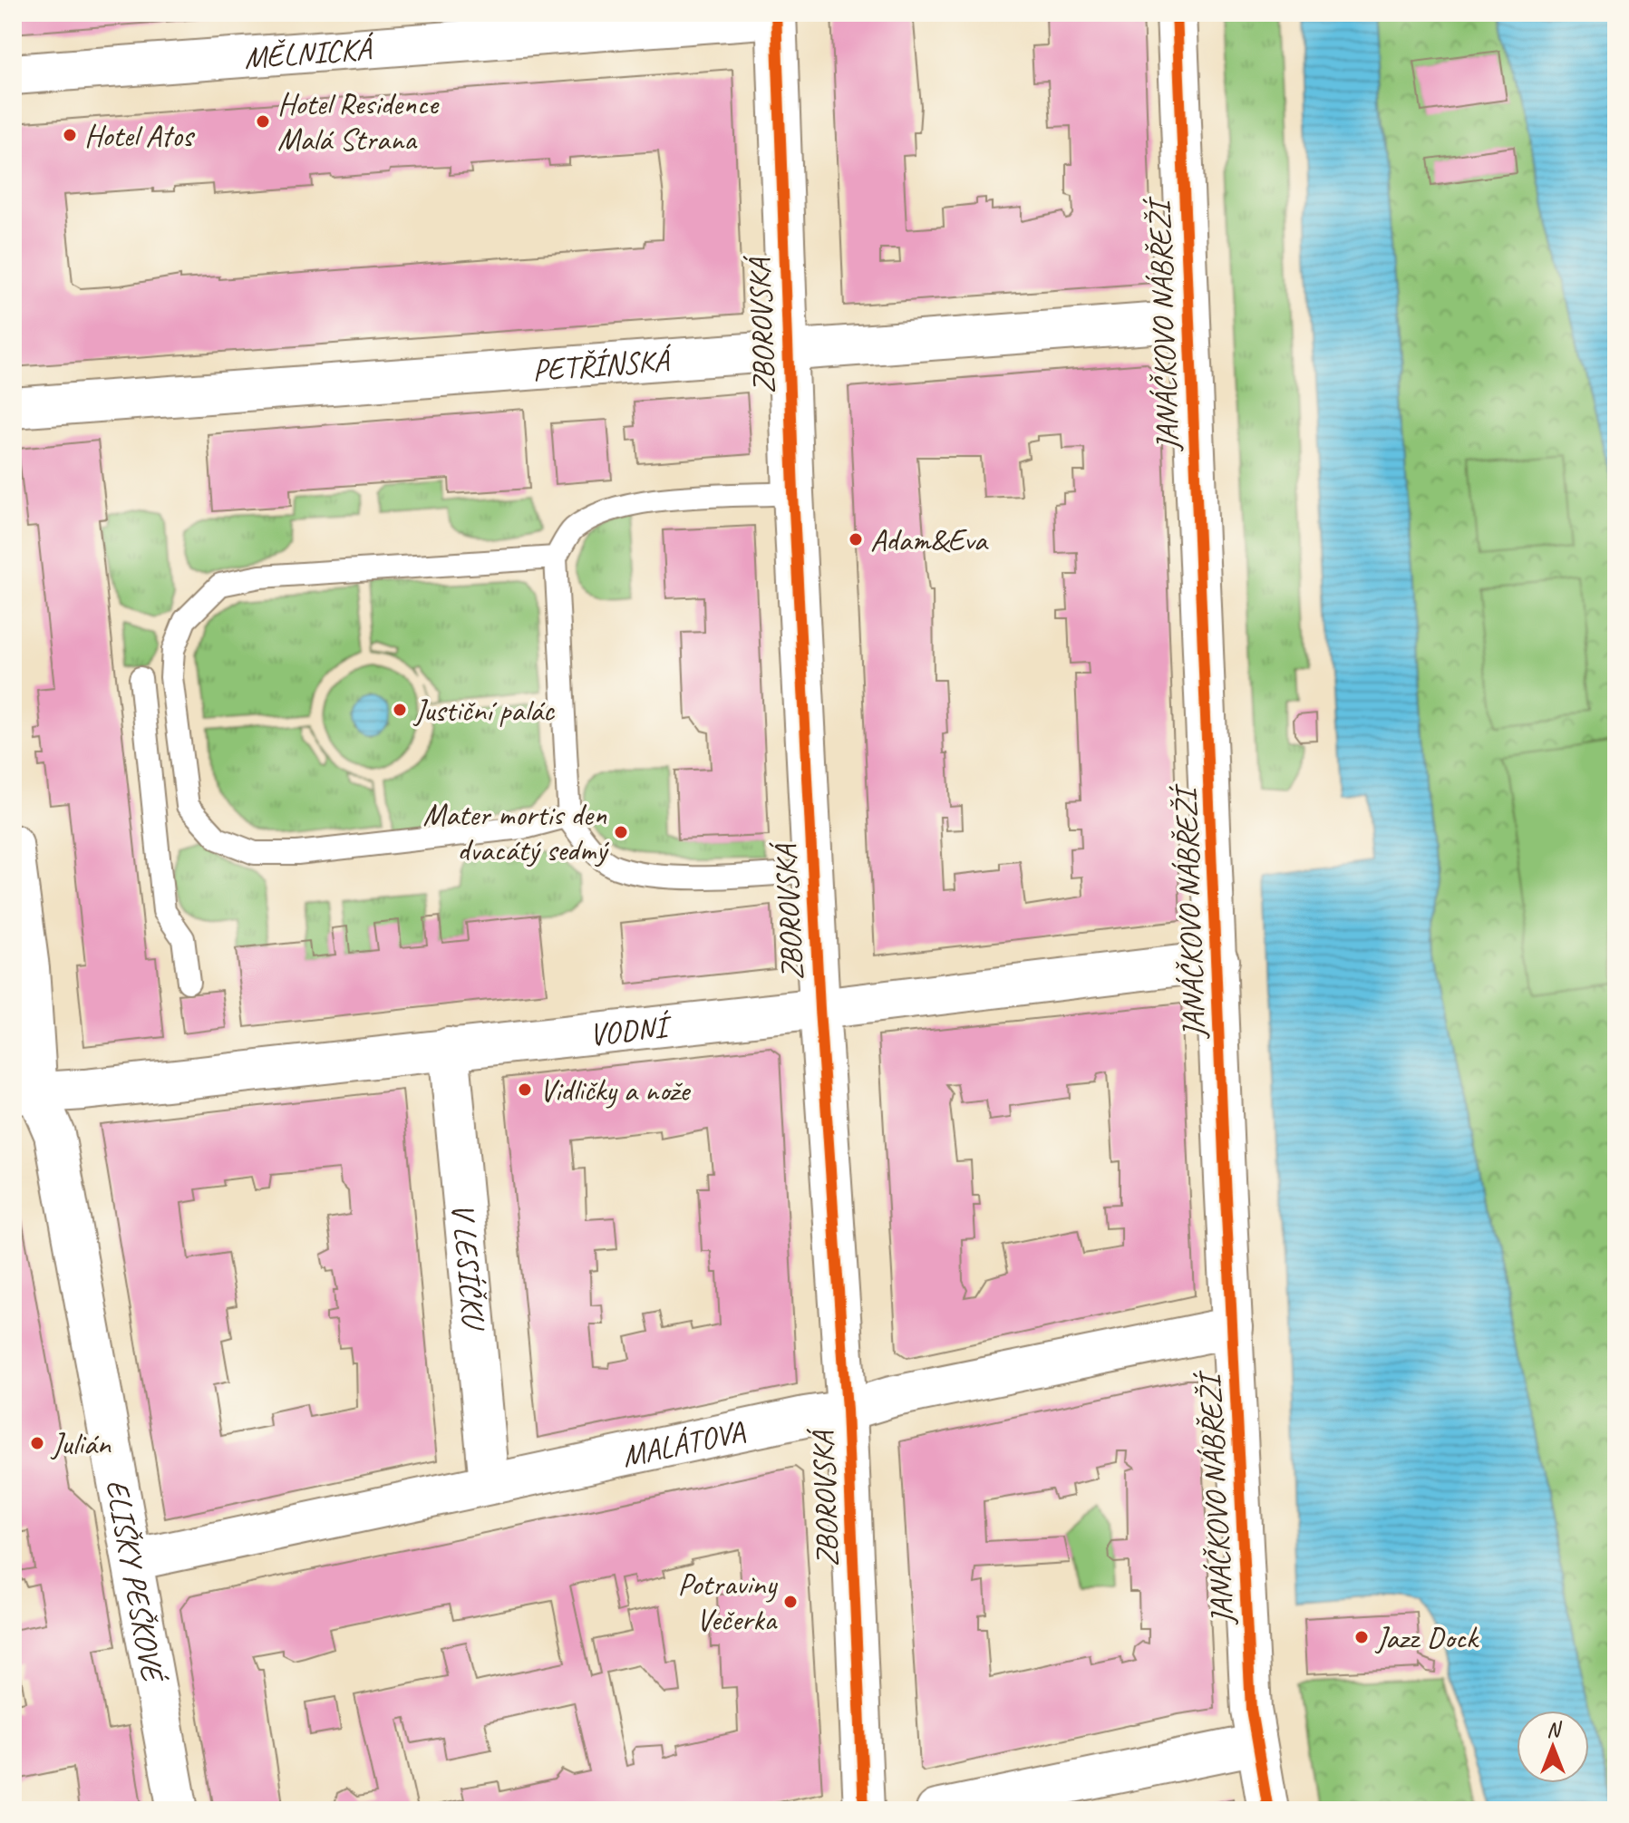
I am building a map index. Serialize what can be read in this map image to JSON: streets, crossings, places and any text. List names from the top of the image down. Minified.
{"streets":{"street":["MĚLNICKÁ","ZBOROVSKÁ","JANÁČKOVO NÁBŘEŽÍ","PETŘÍNSKÁ","VODNÍ","V LESÍČKU","MALÁTOVA","ELIŠKY PEŠKOVÉ"]},"crossings":[["MĚLNICKÁ","ZBOROVSKÁ"],["ZBOROVSKÁ","PETŘÍNSKÁ"],["ZBOROVSKÁ","VODNÍ"],["ZBOROVSKÁ","MALÁTOVA"],["JANÁČKOVO NÁBŘEŽÍ","PETŘÍNSKÁ"],["JANÁČKOVO NÁBŘEŽÍ","VODNÍ"],["JANÁČKOVO NÁBŘEŽÍ","MALÁTOVA"],["VODNÍ","V LESÍČKU"],["VODNÍ","ELIŠKY PEŠKOVÉ"],["V LESÍČKU","MALÁTOVA"],["MALÁTOVA","ELIŠKY PEŠKOVÉ"]],"places":["Hotel Residence Malá Strana","Hotel Atos","Adam&Eva","Justiční palác","Mater mortis den dvacátý sedmý","Vidličky a nože","Julián","Potraviny Večerka","Jazz Dock"],"north":"top"}
